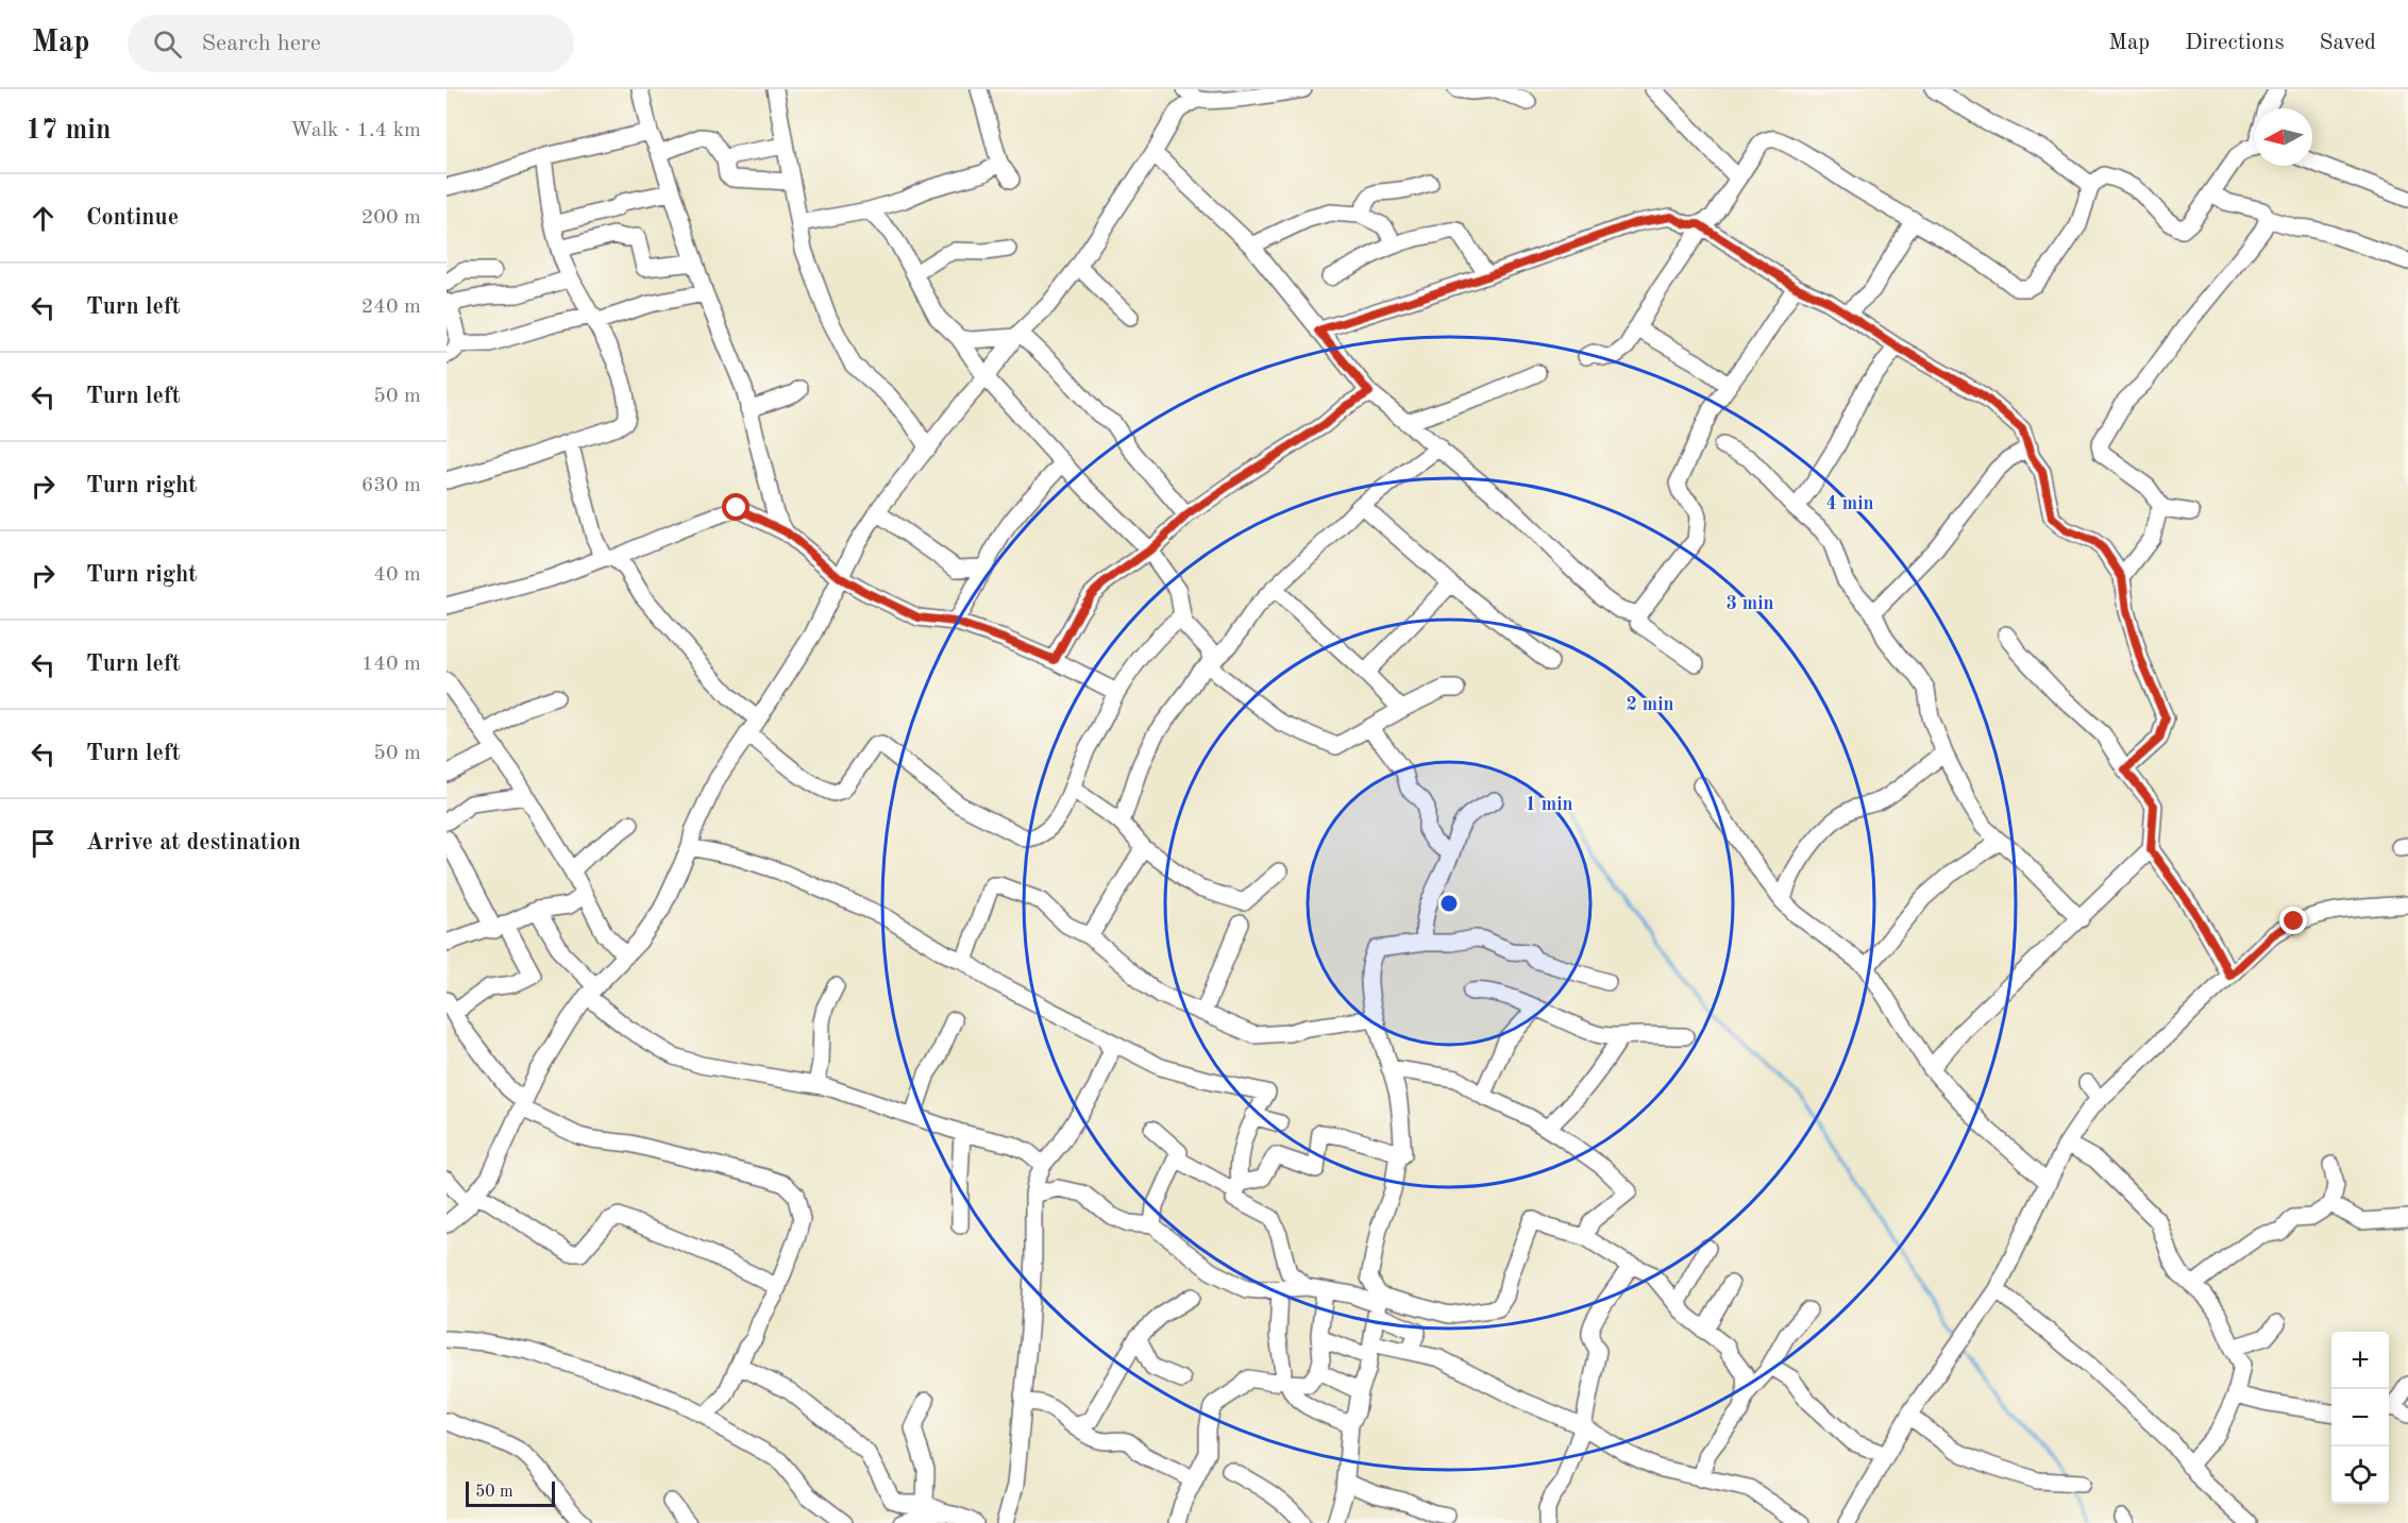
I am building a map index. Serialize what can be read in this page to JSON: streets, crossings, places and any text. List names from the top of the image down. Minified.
{"scale_bar":"50 m","north":"left","page":{"header":"Map","search":"Search here","nav":["Map","Directions","Saved"],"heading":["17 min","Walk · 1.4 km"],"list":[["Continue","200 m"],["Turn left","240 m"],["Turn left","50 m"],["Turn right","630 m"],["Turn right","40 m"],["Turn left","140 m"],["Turn left","50 m"],"Arrive at destination"],"map_buttons":["+","−"],"scale":"50 m"},"rings":["4 min","3 min","2 min","1 min"]}
